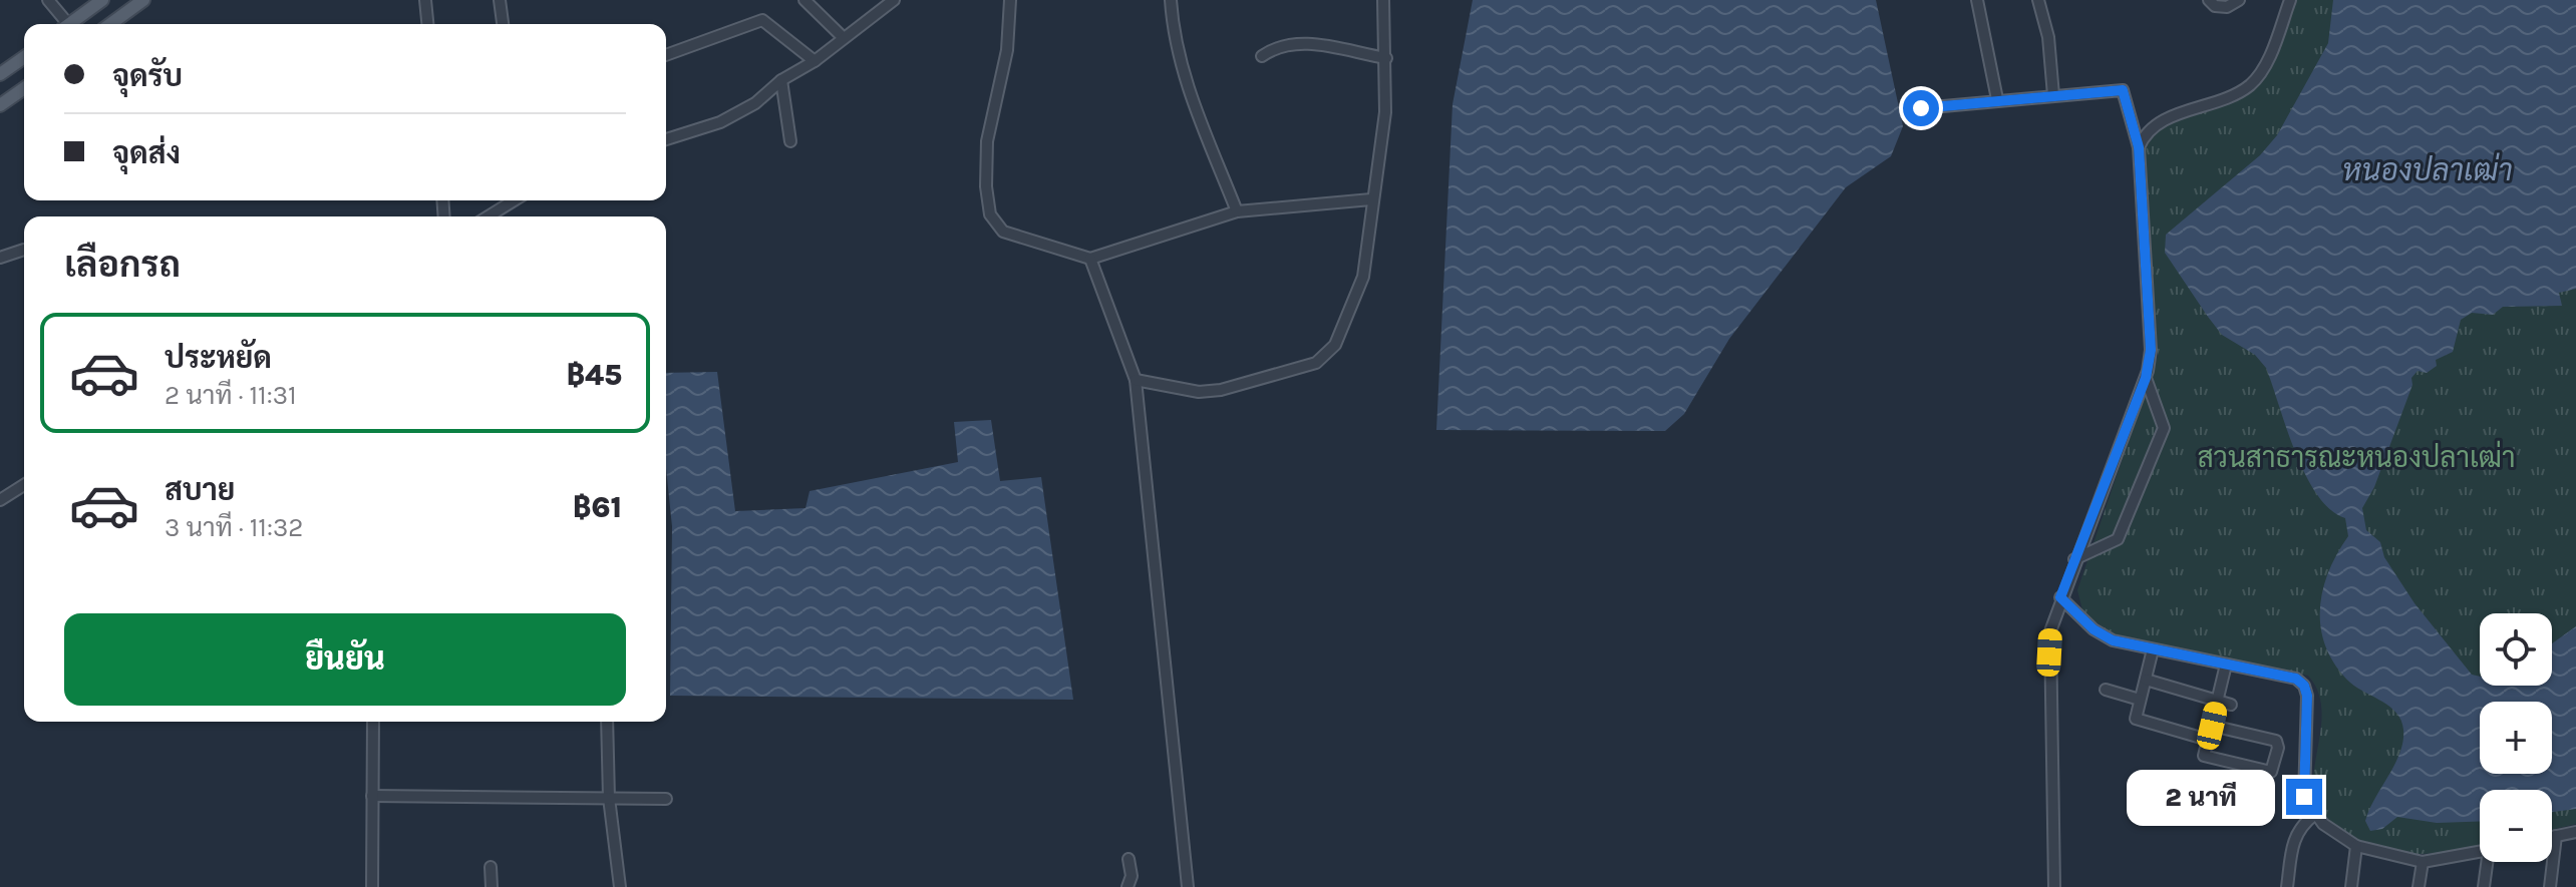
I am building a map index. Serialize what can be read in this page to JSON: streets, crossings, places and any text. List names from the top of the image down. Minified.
{"water":["หนองปลาเฒ่า"],"parks":["สวนสาธารณะหนองปลาเฒ่า"],"page":{"banner":["จุดรับ","จุดส่ง"],"heading":"เลือกรถ","list":[{"name":"ประหยัด","note":"2 นาที · 11:31","value":"฿45"},{"name":"สบาย","note":"3 นาที · 11:32","value":"฿61"}],"buttons":"ยืนยัน","map_buttons":["+","−"],"bubble":"2 นาที"}}
